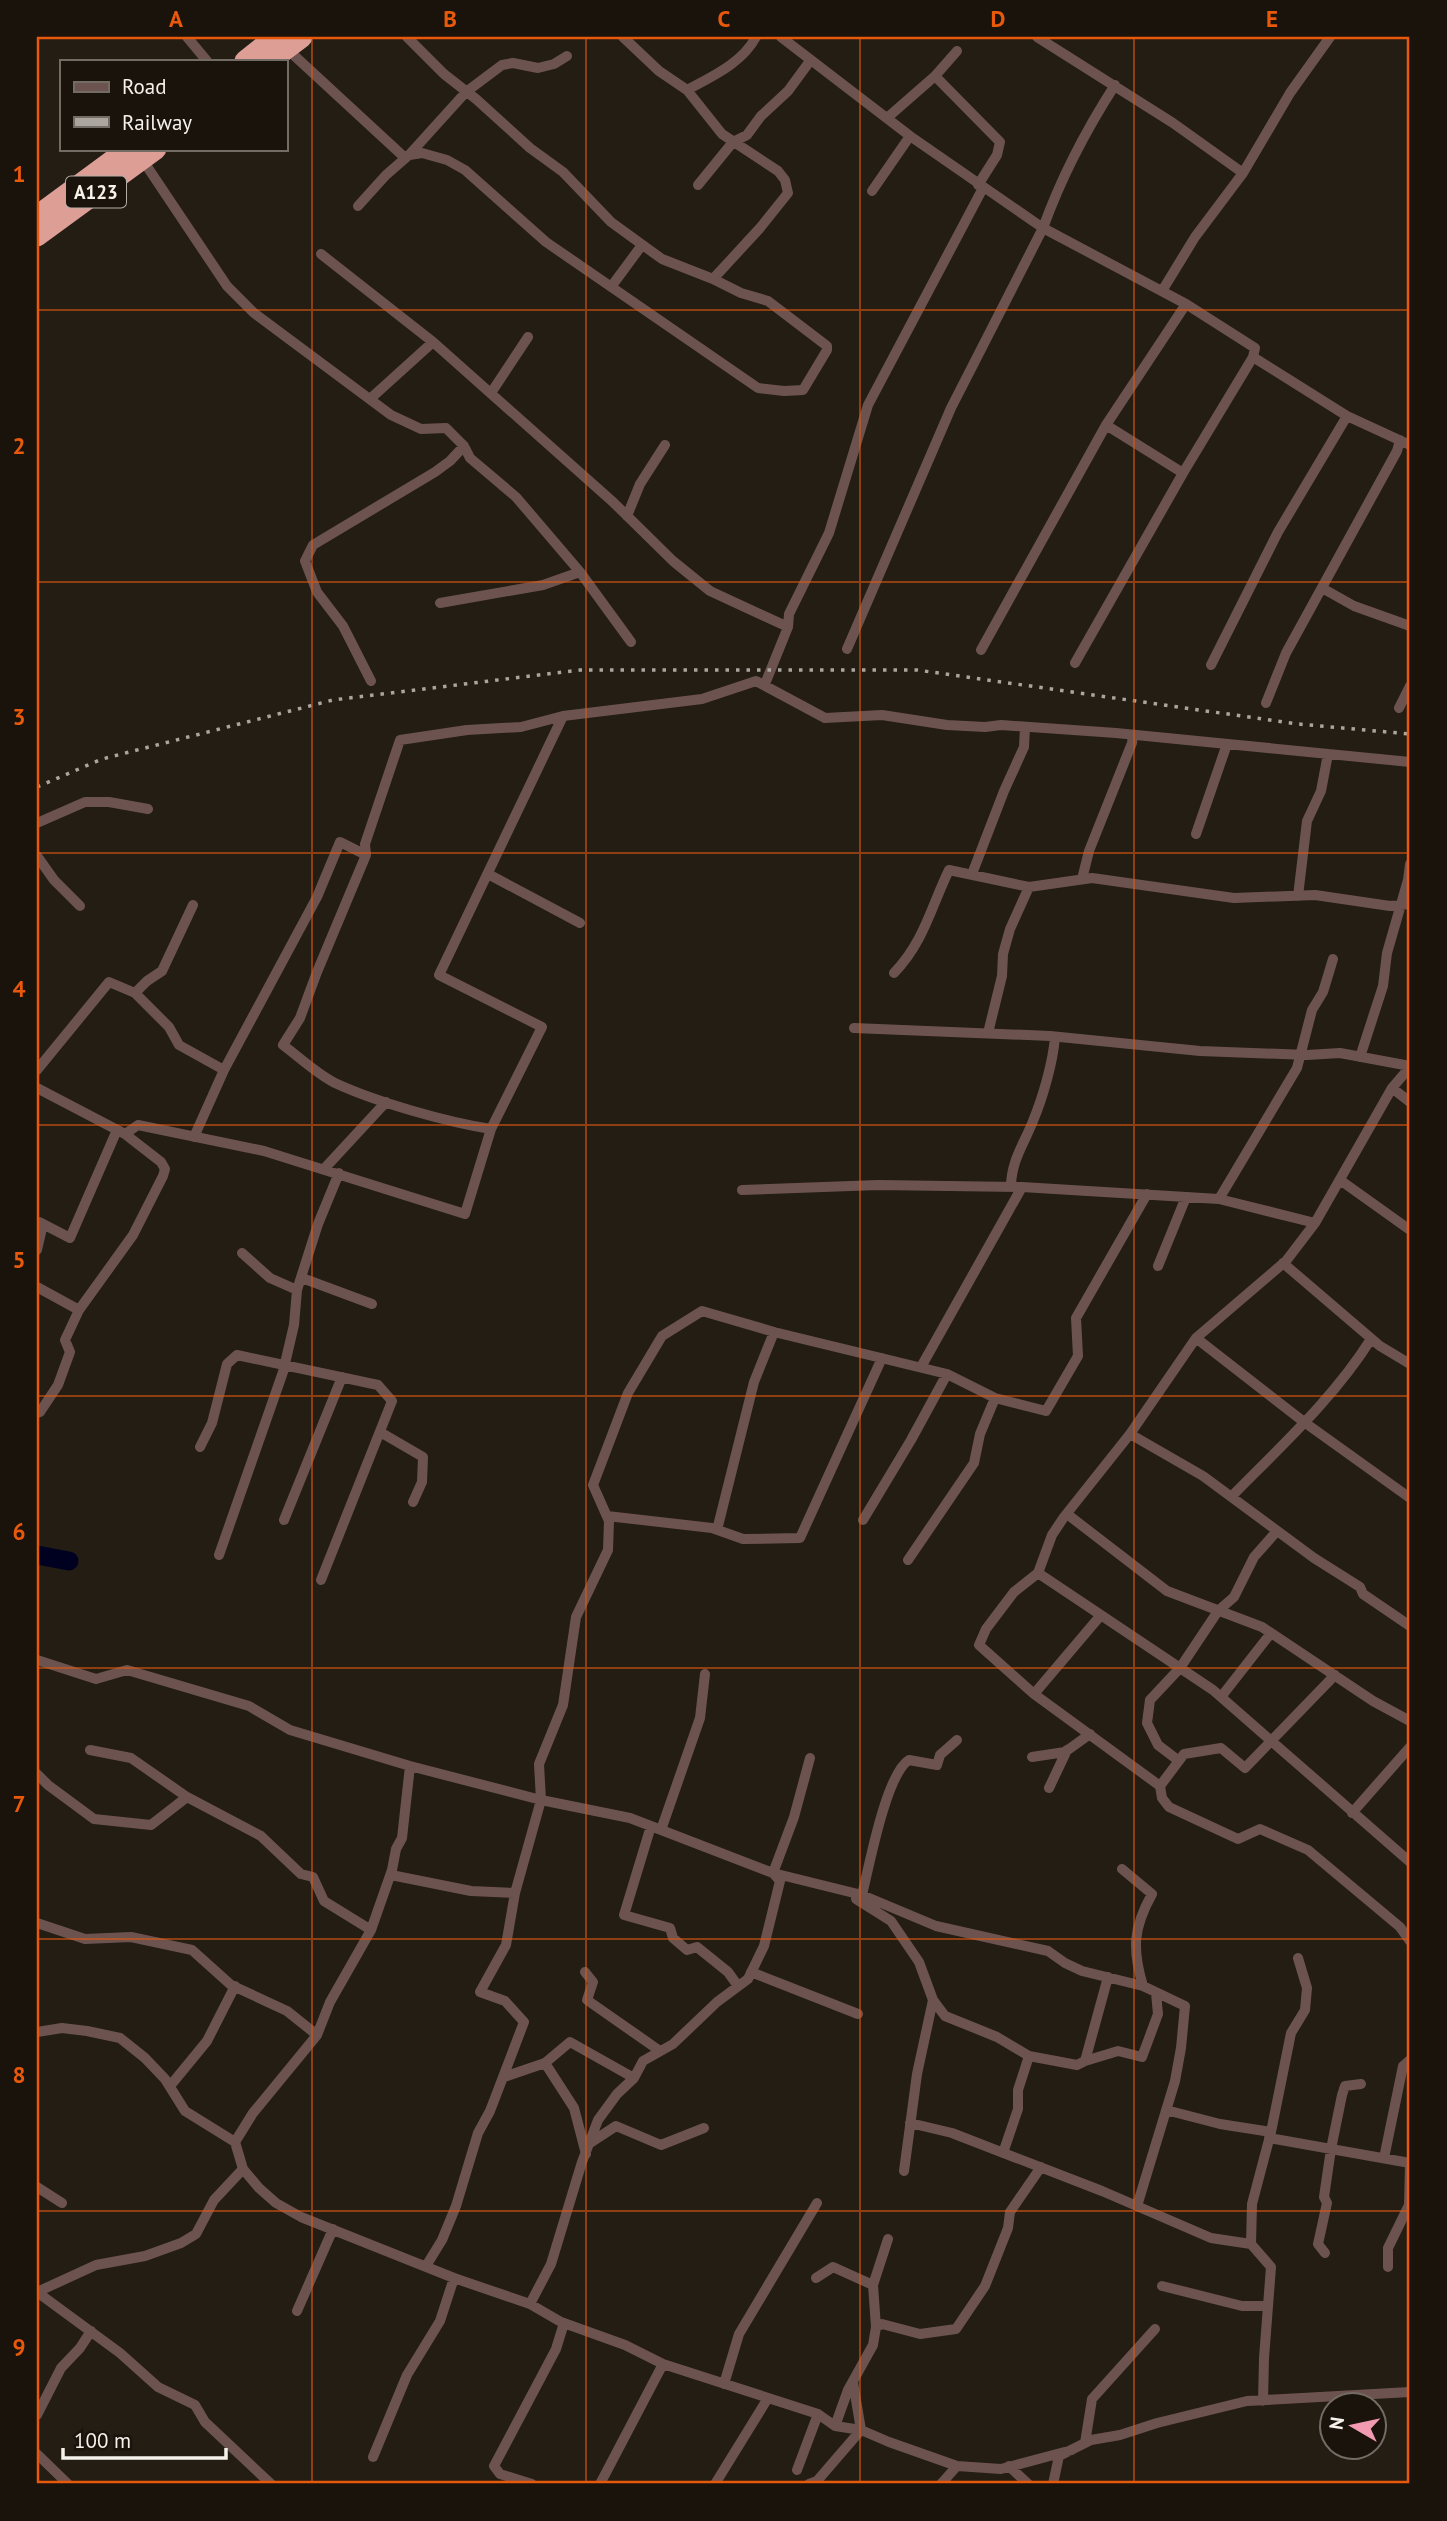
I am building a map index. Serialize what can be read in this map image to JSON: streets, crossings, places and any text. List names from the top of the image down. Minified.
{"streets":{"highway":["A123"]},"legend":["Road","Railway"],"scale_bar":"100 m","north":"left","grid":{"columns":["A","B","C","D","E"],"rows":["1","2","3","4","5","6","7","8","9"]}}
